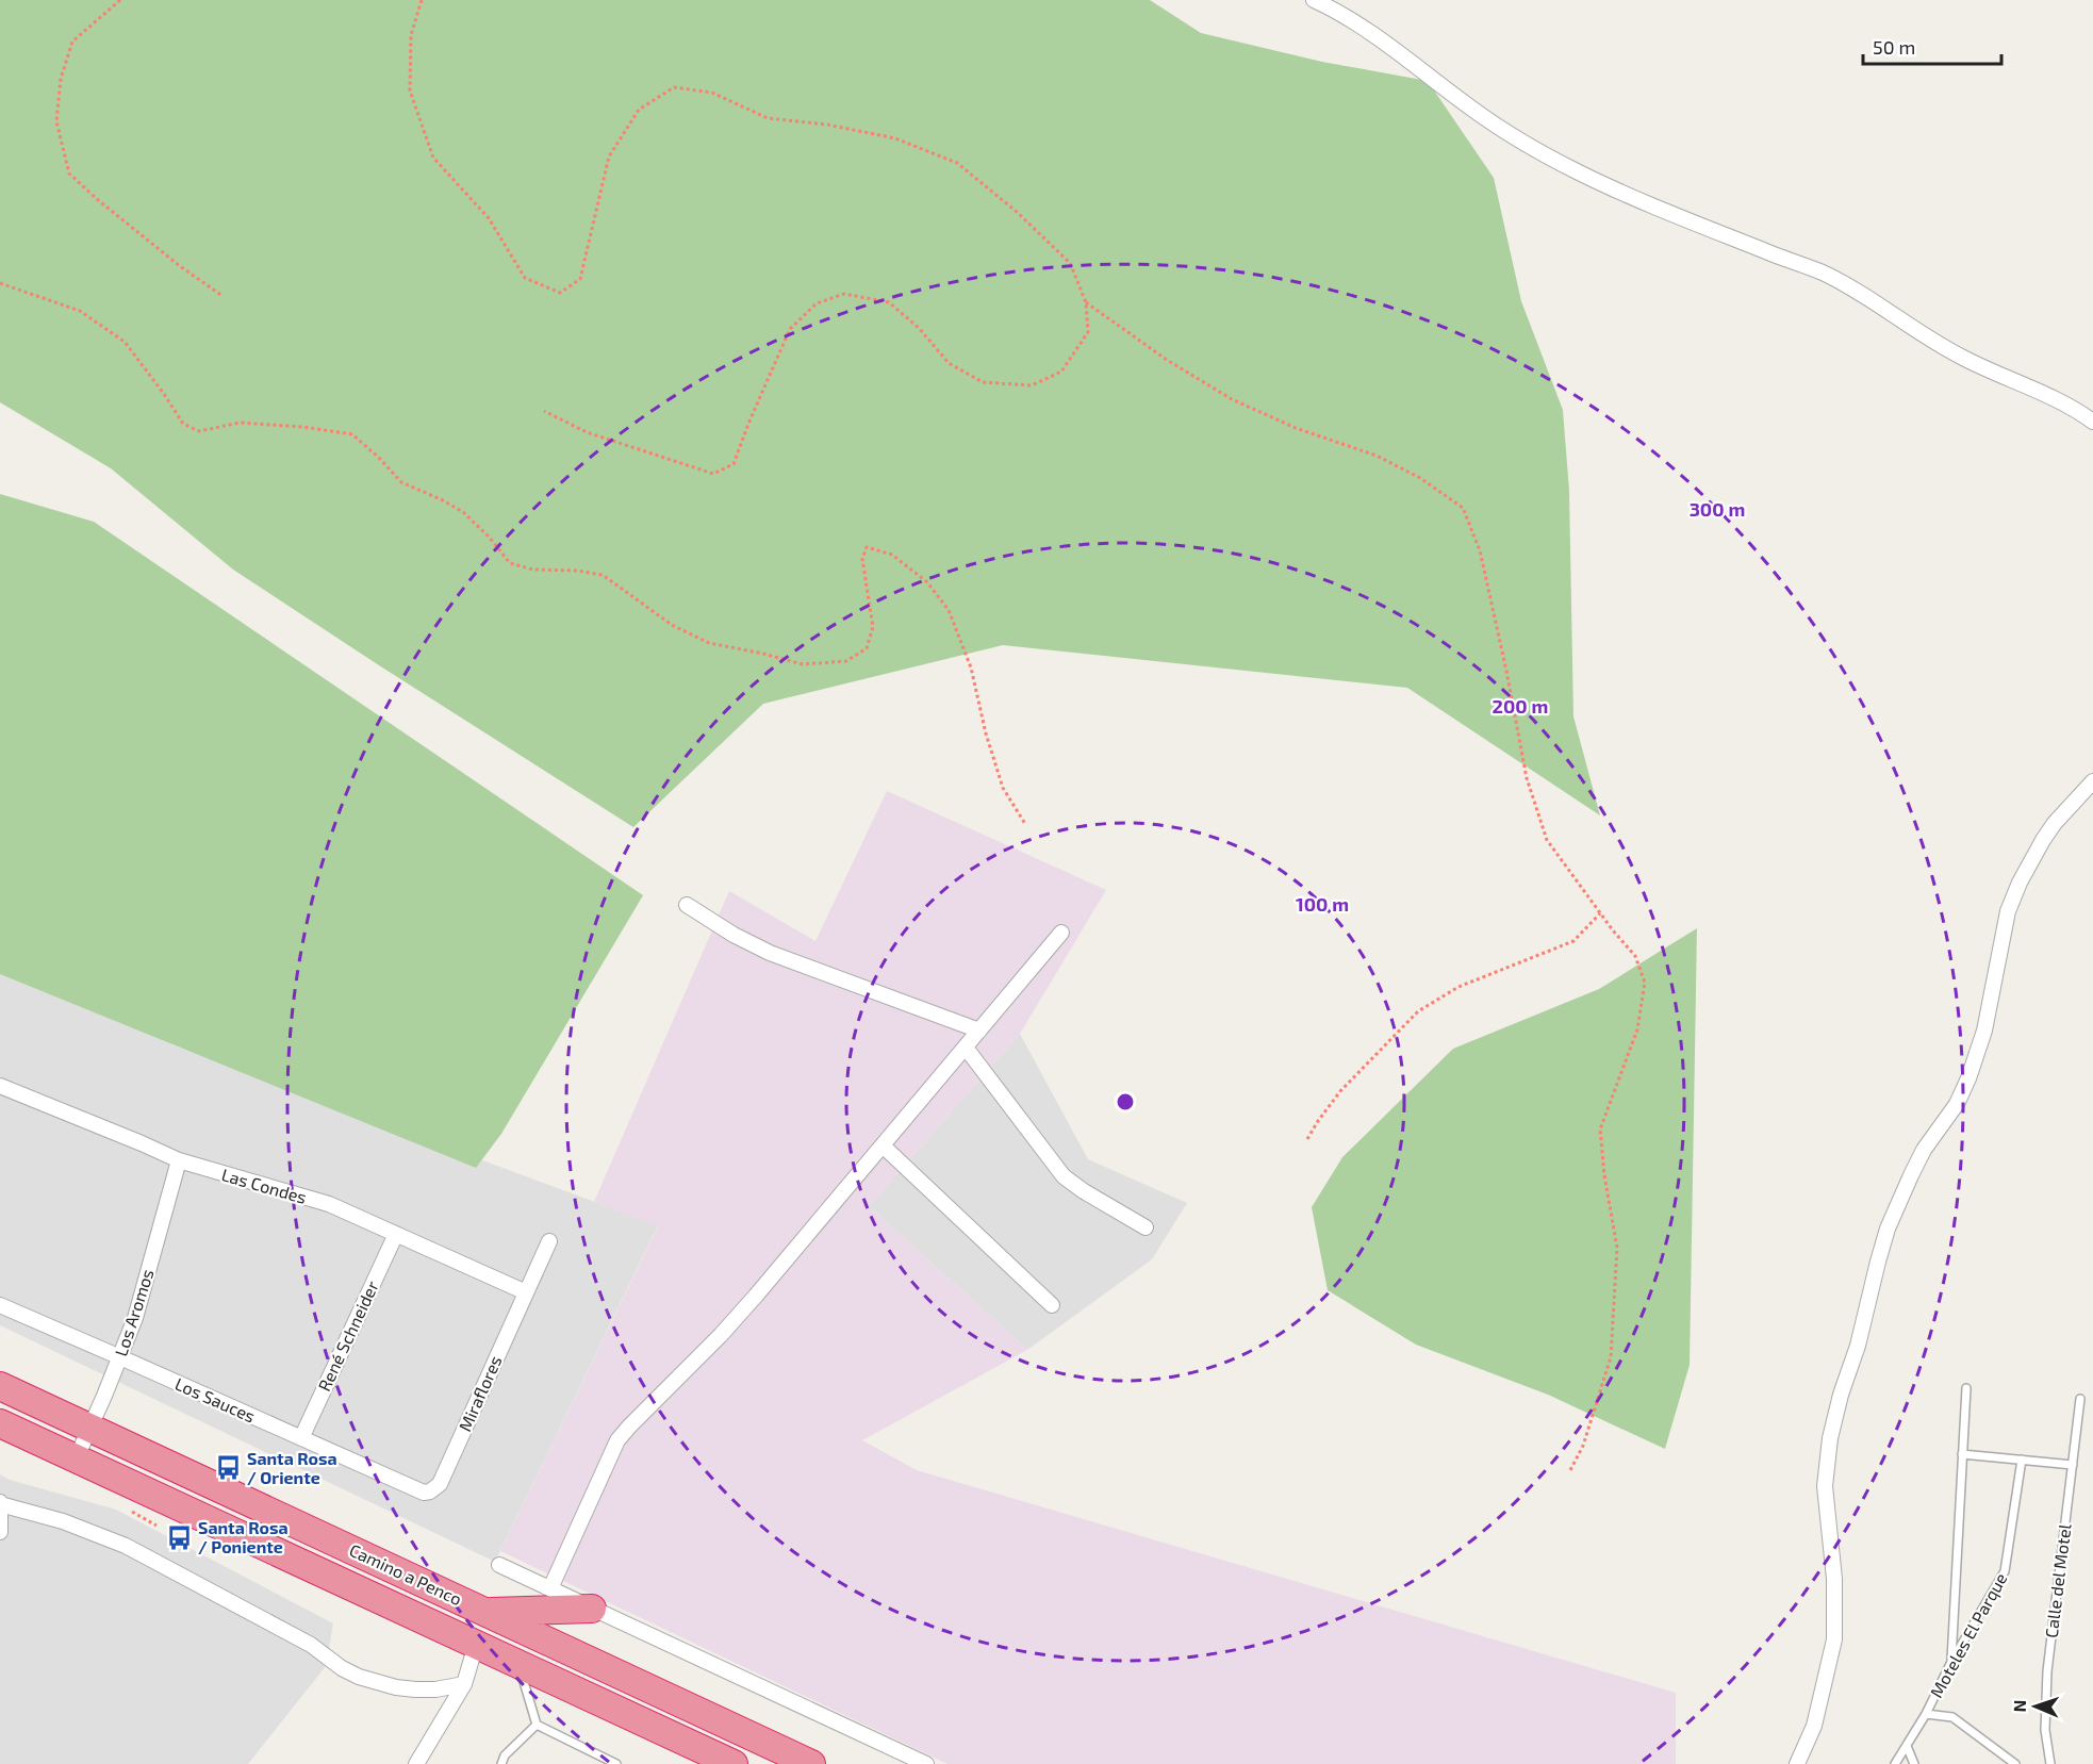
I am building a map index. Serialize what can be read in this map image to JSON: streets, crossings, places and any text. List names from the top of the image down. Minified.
{"streets":{"highway":["Camino a Penco"],"street":["Las Condes","Los Aromos","René Schneider","Miraflores","Los Sauces"],"lane":["Calle del Motel","Moteles El Parque"]},"crossings":[["Las Condes","Los Aromos"],["Las Condes","René Schneider"],["Las Condes","Miraflores"],["Los Aromos","Los Sauces"],["Los Aromos","Camino a Penco"],["René Schneider","Los Sauces"],["Miraflores","Los Sauces"]],"places":{"bus stop":["Santa Rosa / Oriente","Santa Rosa / Poniente"]},"scale_bar":"50 m","north":"left","rings":["300 m","200 m","100 m"]}
